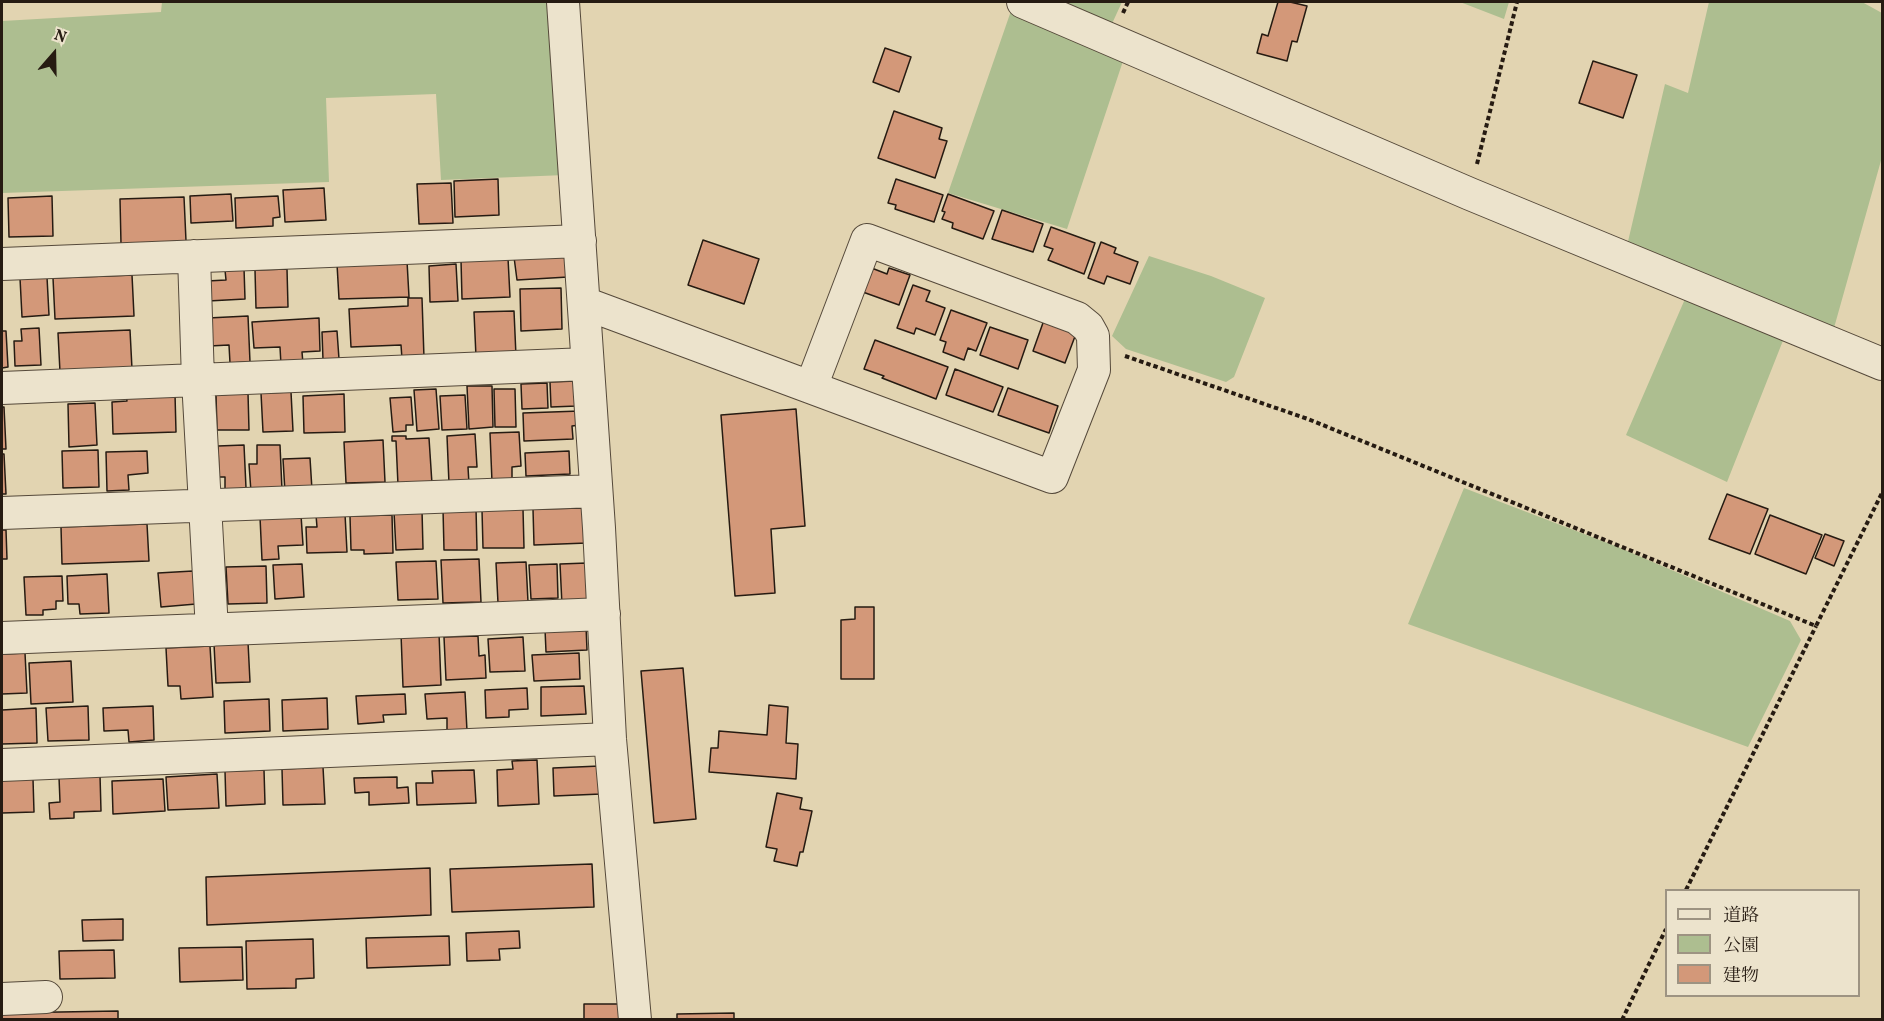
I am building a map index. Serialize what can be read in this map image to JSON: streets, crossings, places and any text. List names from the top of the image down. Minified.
{"legend":["道路","公園","建物"],"north":"top"}
